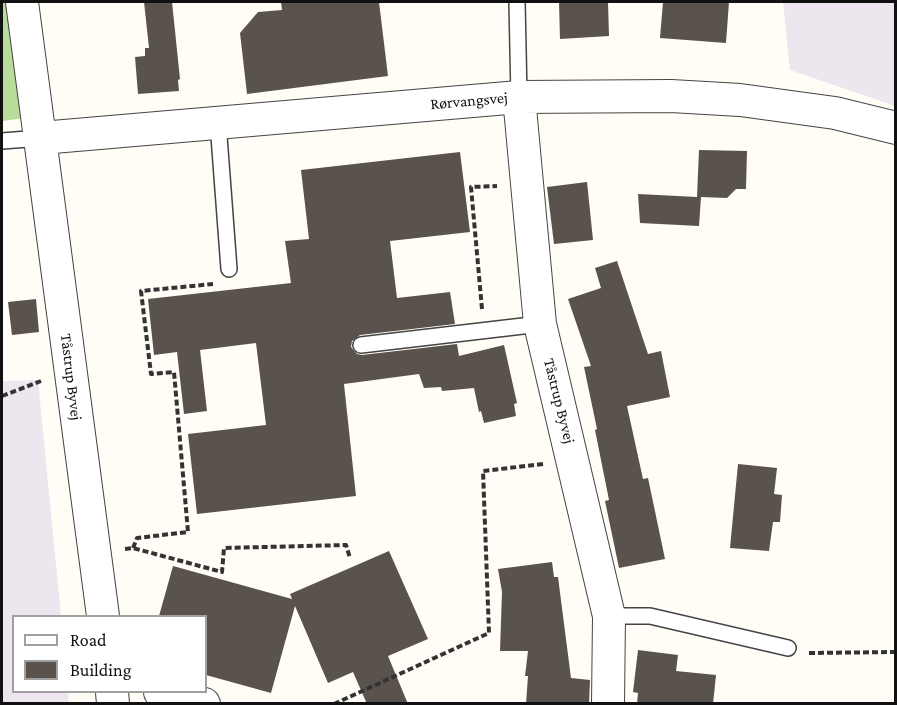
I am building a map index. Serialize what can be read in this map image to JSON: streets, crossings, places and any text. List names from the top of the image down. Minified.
{"streets":{"street":["Rørvangsvej","Tåstrup Byvej"]},"crossings":[["Rørvangsvej","Tåstrup Byvej"]],"legend":["Road","Building"]}
